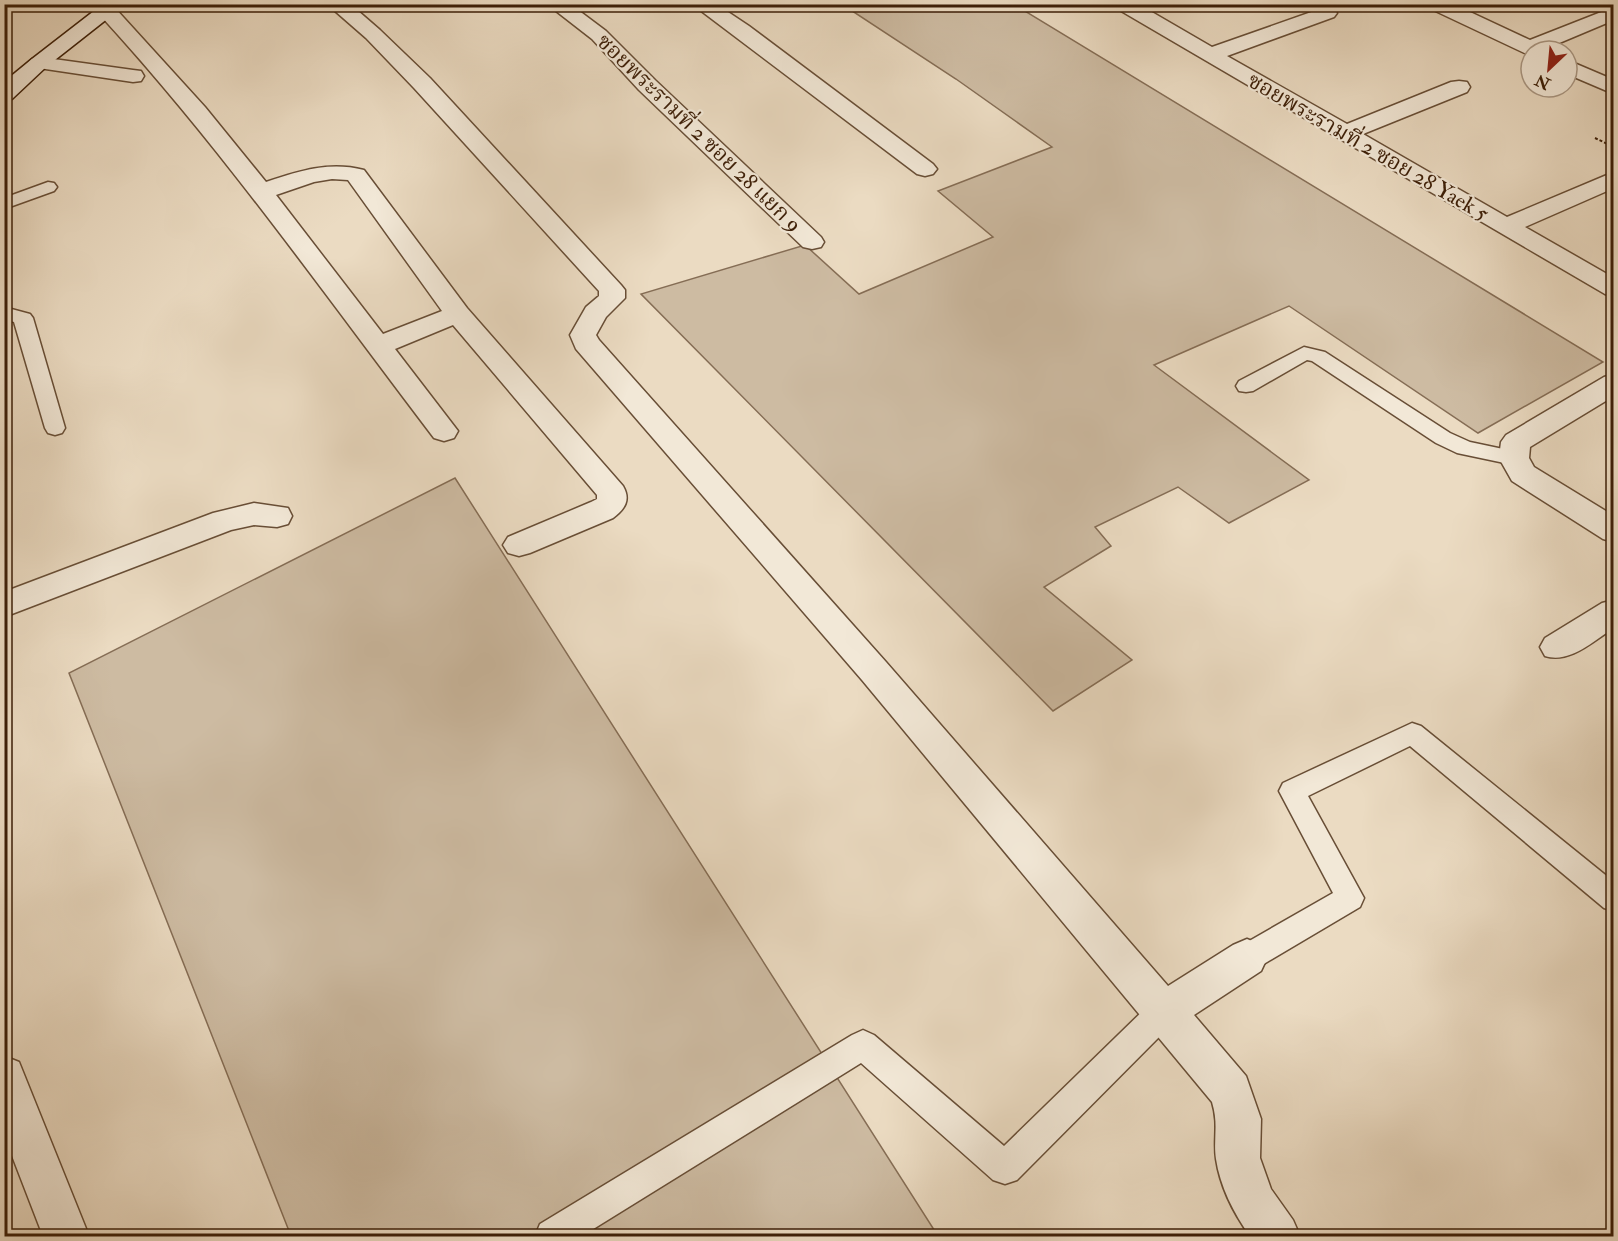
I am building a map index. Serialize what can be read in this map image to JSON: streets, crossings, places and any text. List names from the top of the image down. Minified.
{"streets":{"street":["ซอยพระรามที่ 2 ซอย 28 แยก 9","ซอยพระรามที่ 2 ซอย 28 Yaek 5"]},"north":"bottom left"}
